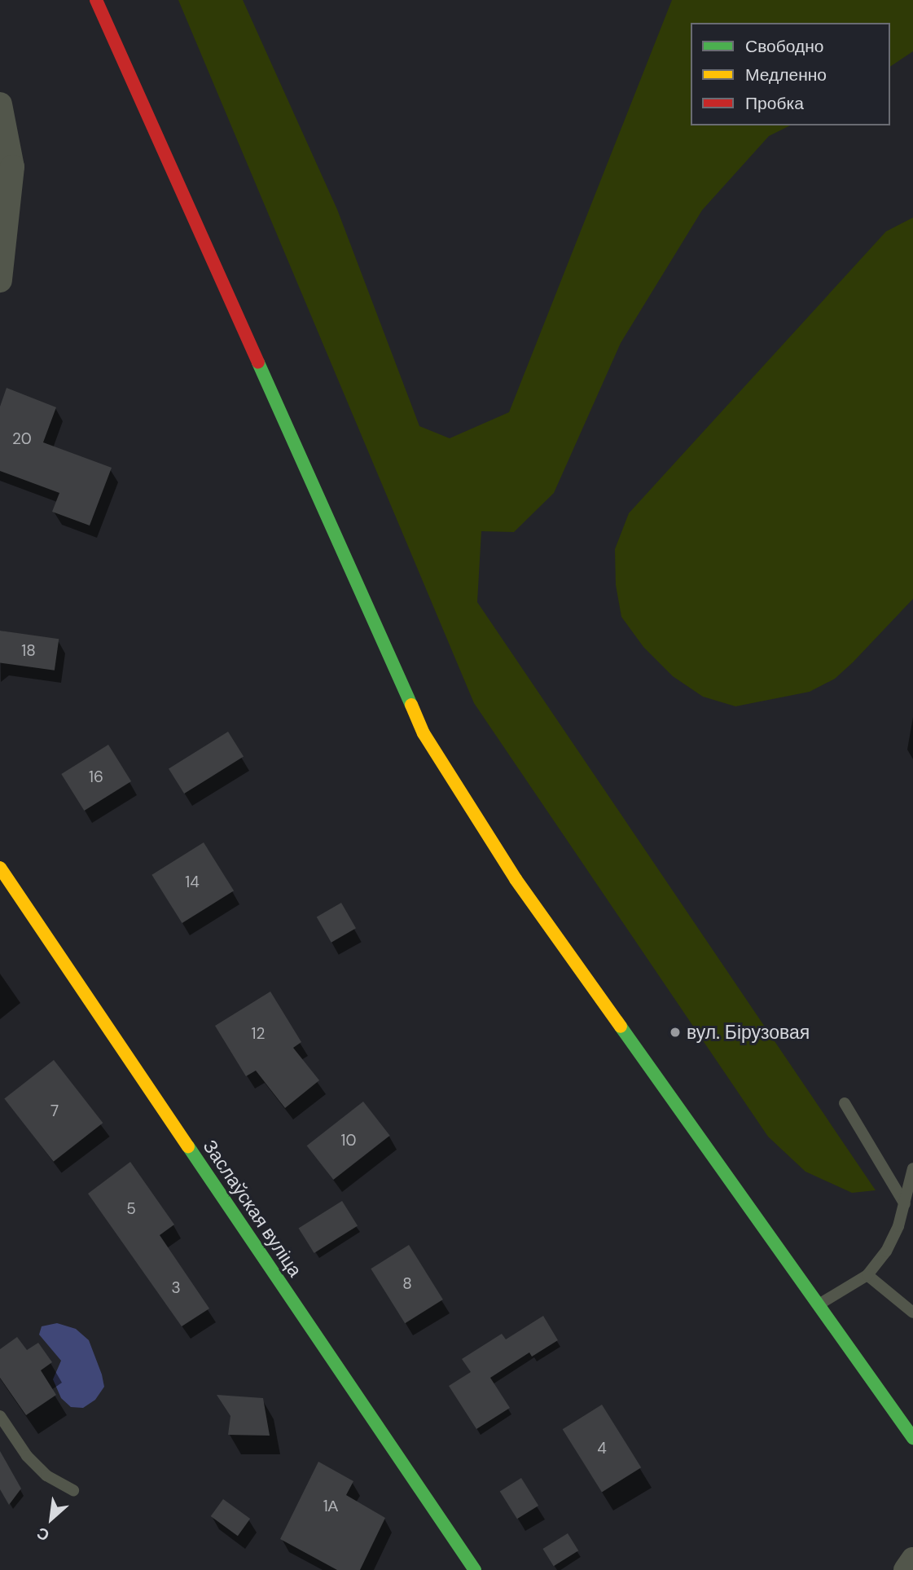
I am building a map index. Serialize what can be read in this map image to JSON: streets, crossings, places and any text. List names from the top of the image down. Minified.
{"streets":{"main road":["Заслаўская вуліца"]},"places":["вул. Бірузовая"],"house_numbers":["20","18","16","14","12","7","10","5","8","3","4","1А"],"legend":["Свободно","Медленно","Пробка"],"north":"bottom left"}
